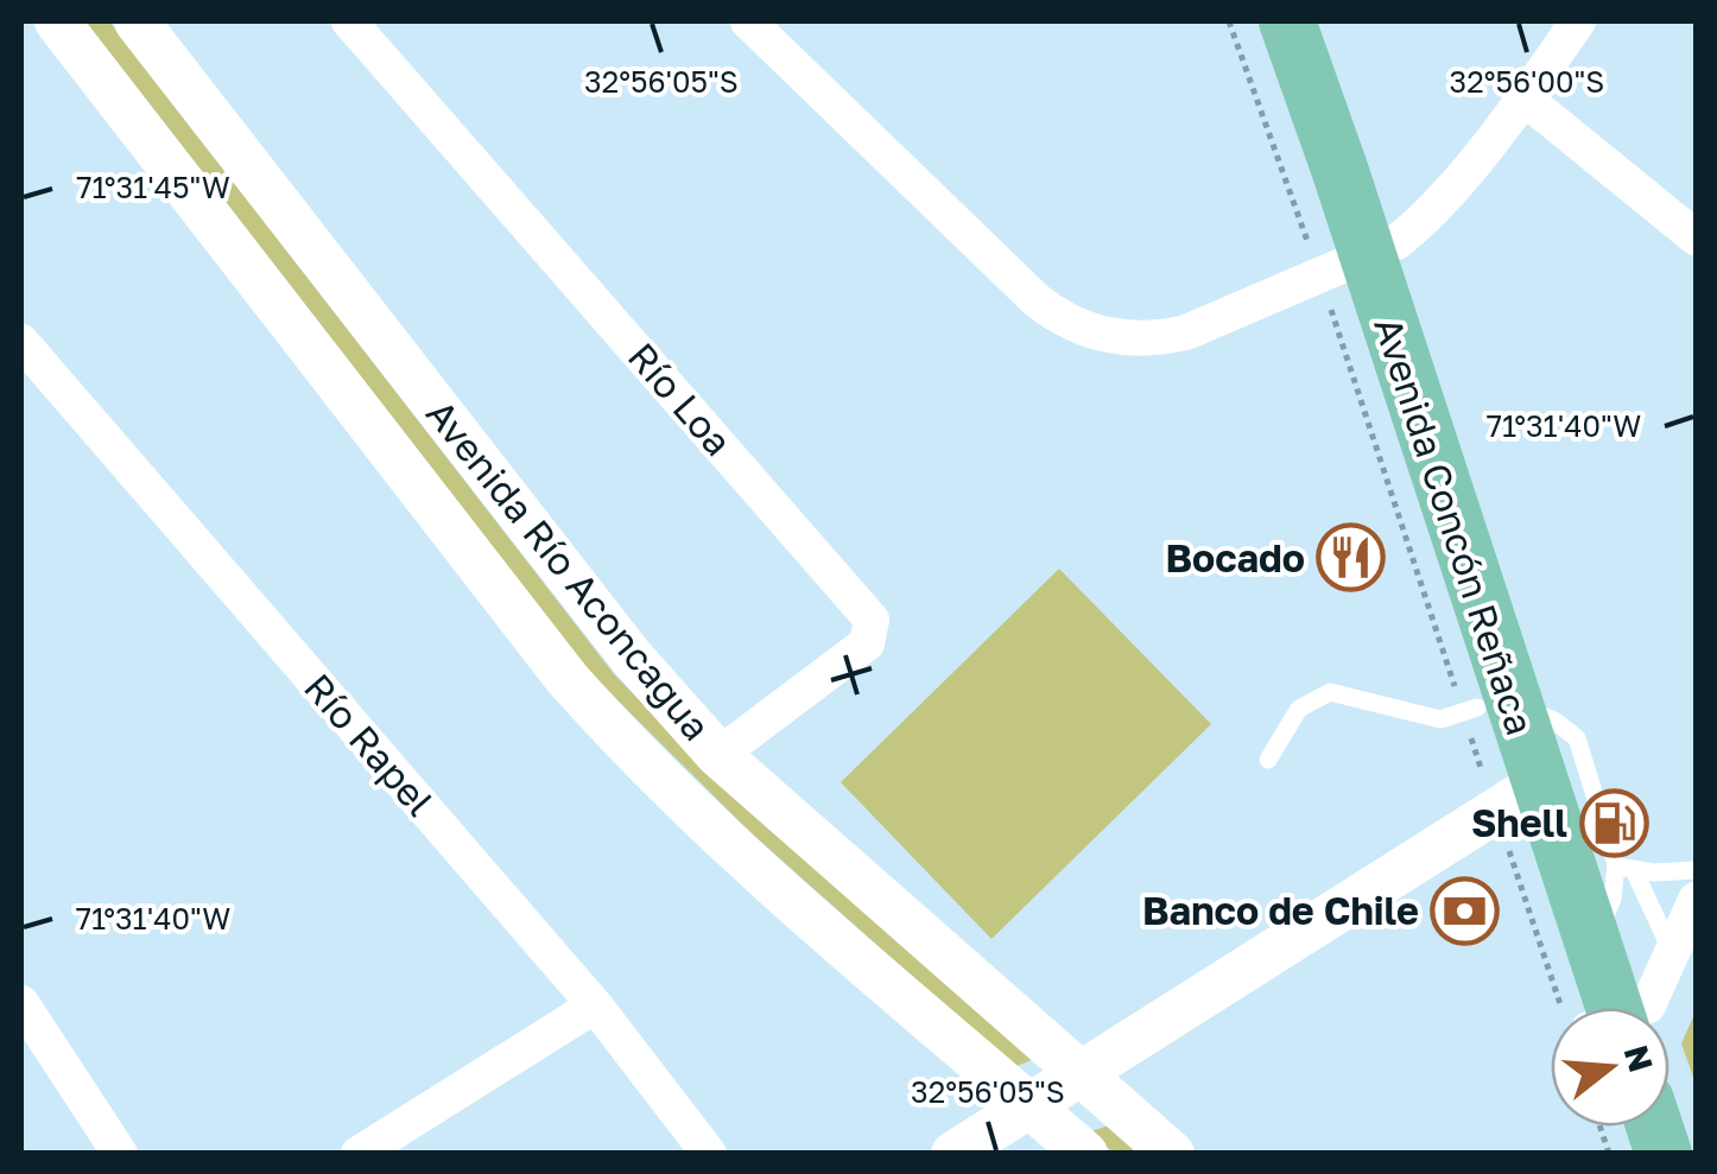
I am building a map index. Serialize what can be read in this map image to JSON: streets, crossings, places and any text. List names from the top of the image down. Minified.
{"streets":{"main road":["Avenida Concón Reñaca"],"street":["Río Loa","Avenida Río Aconcagua","Río Rapel"]},"crossings":[["Río Loa","Avenida Río Aconcagua"]],"places":{"restaurant":["Bocado"],"fuel station":["Shell"],"bank":["Banco de Chile"]},"north":"right","coordinates":["32°56'05\"S","32°56'00\"S","71°31'45\"W","71°31'40\"W"]}
